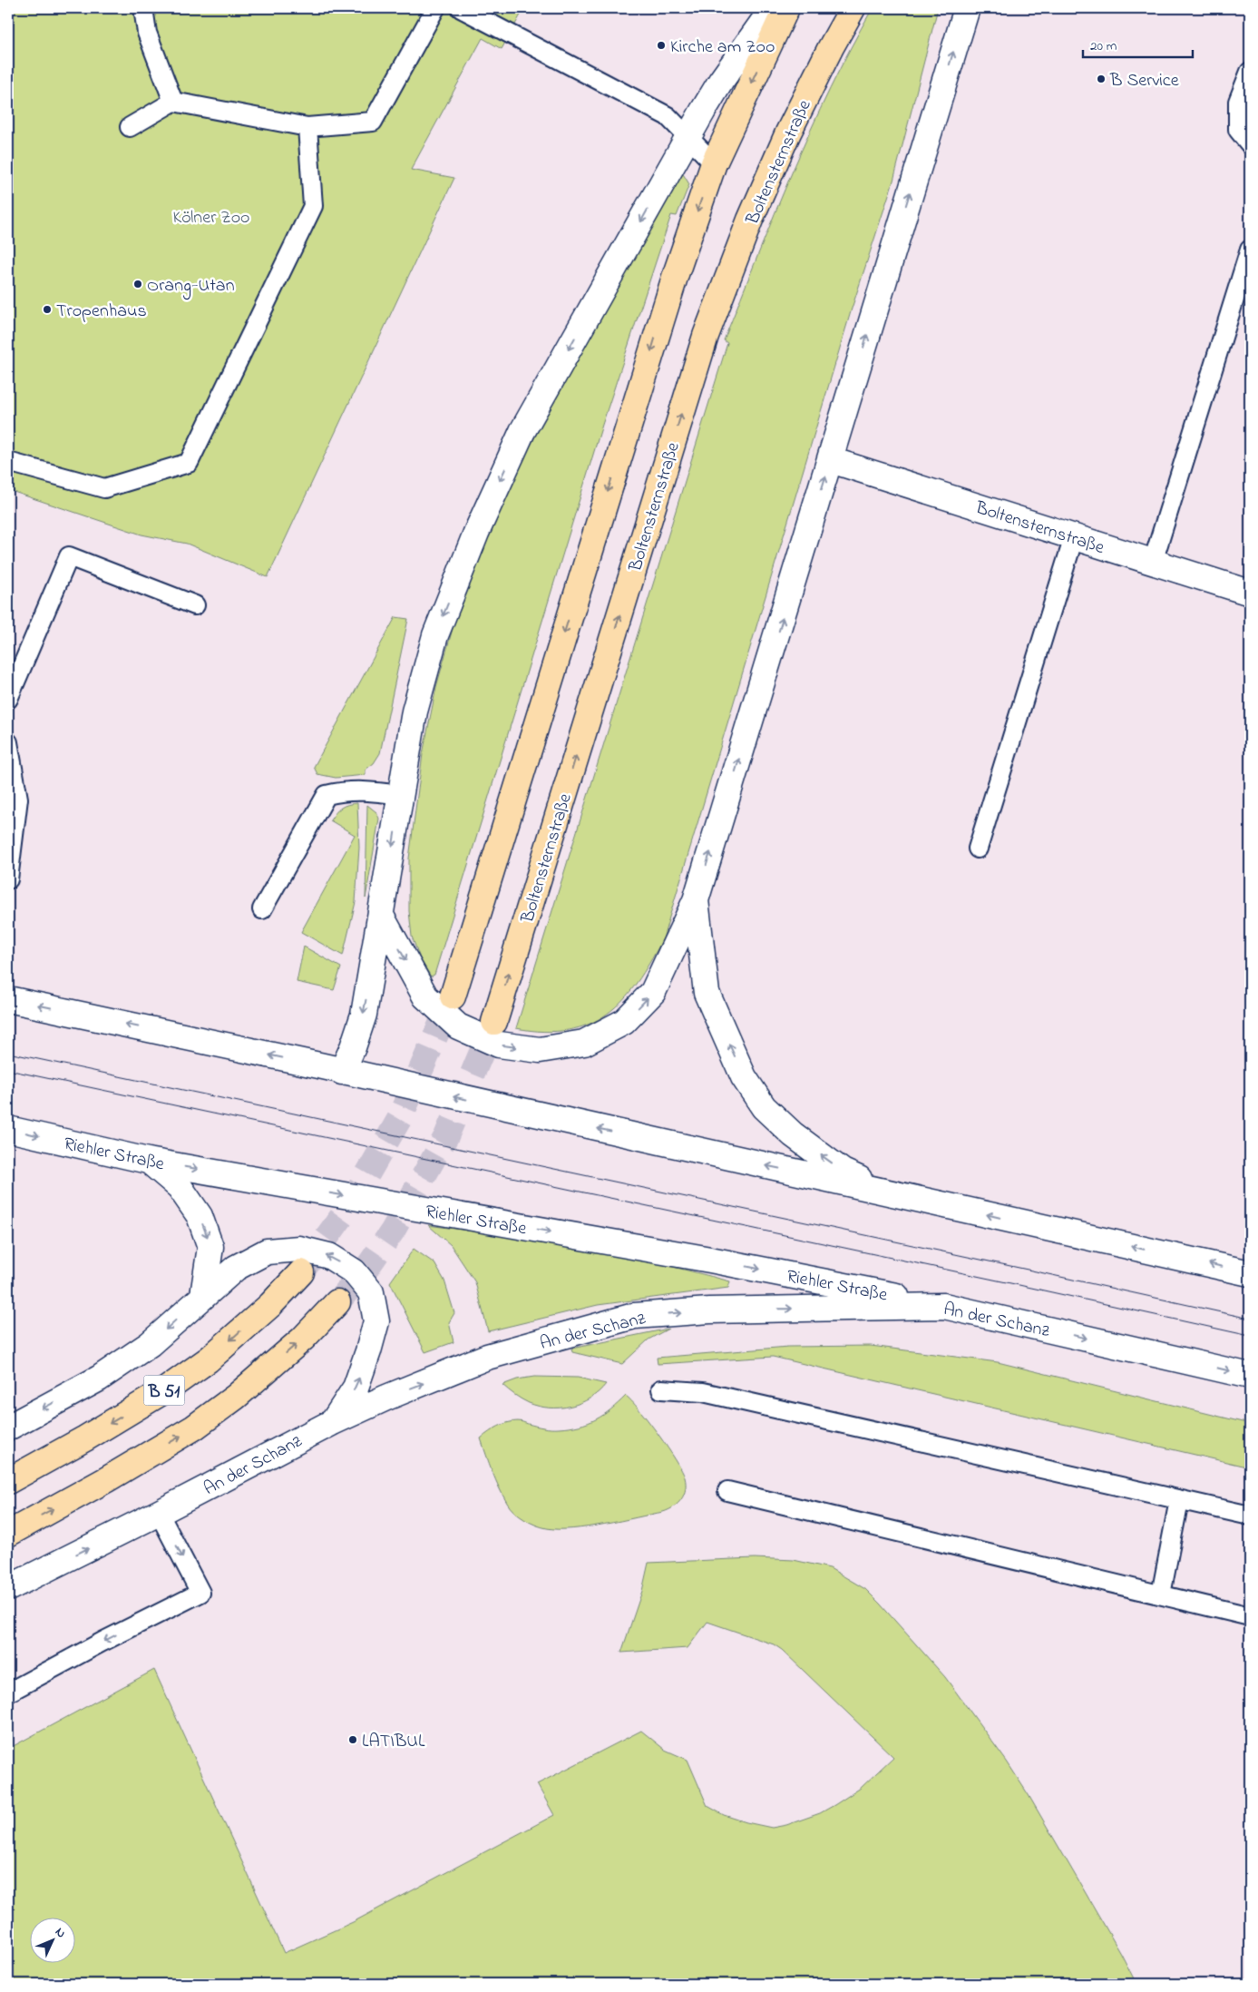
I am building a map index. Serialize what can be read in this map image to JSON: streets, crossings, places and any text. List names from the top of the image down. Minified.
{"streets":{"main road":["Boltensternstraße","Riehler Straße","An der Schanz","B 51"]},"crossings":[["Riehler Straße","An der Schanz"]],"parks":["Kölner Zoo"],"places":["Kirche am Zoo","B Service","Orang-Utan","Tropenhaus","LATIBUL"],"scale_bar":"20 m","north":"top right"}
